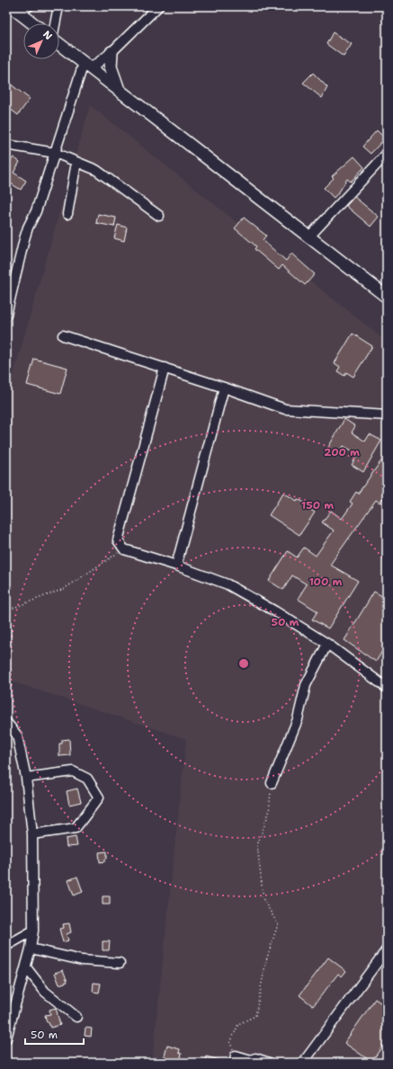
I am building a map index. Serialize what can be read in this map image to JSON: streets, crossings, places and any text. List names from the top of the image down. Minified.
{"scale_bar":"50 m","north":"top right","rings":["200 m","150 m","100 m","50 m"]}
